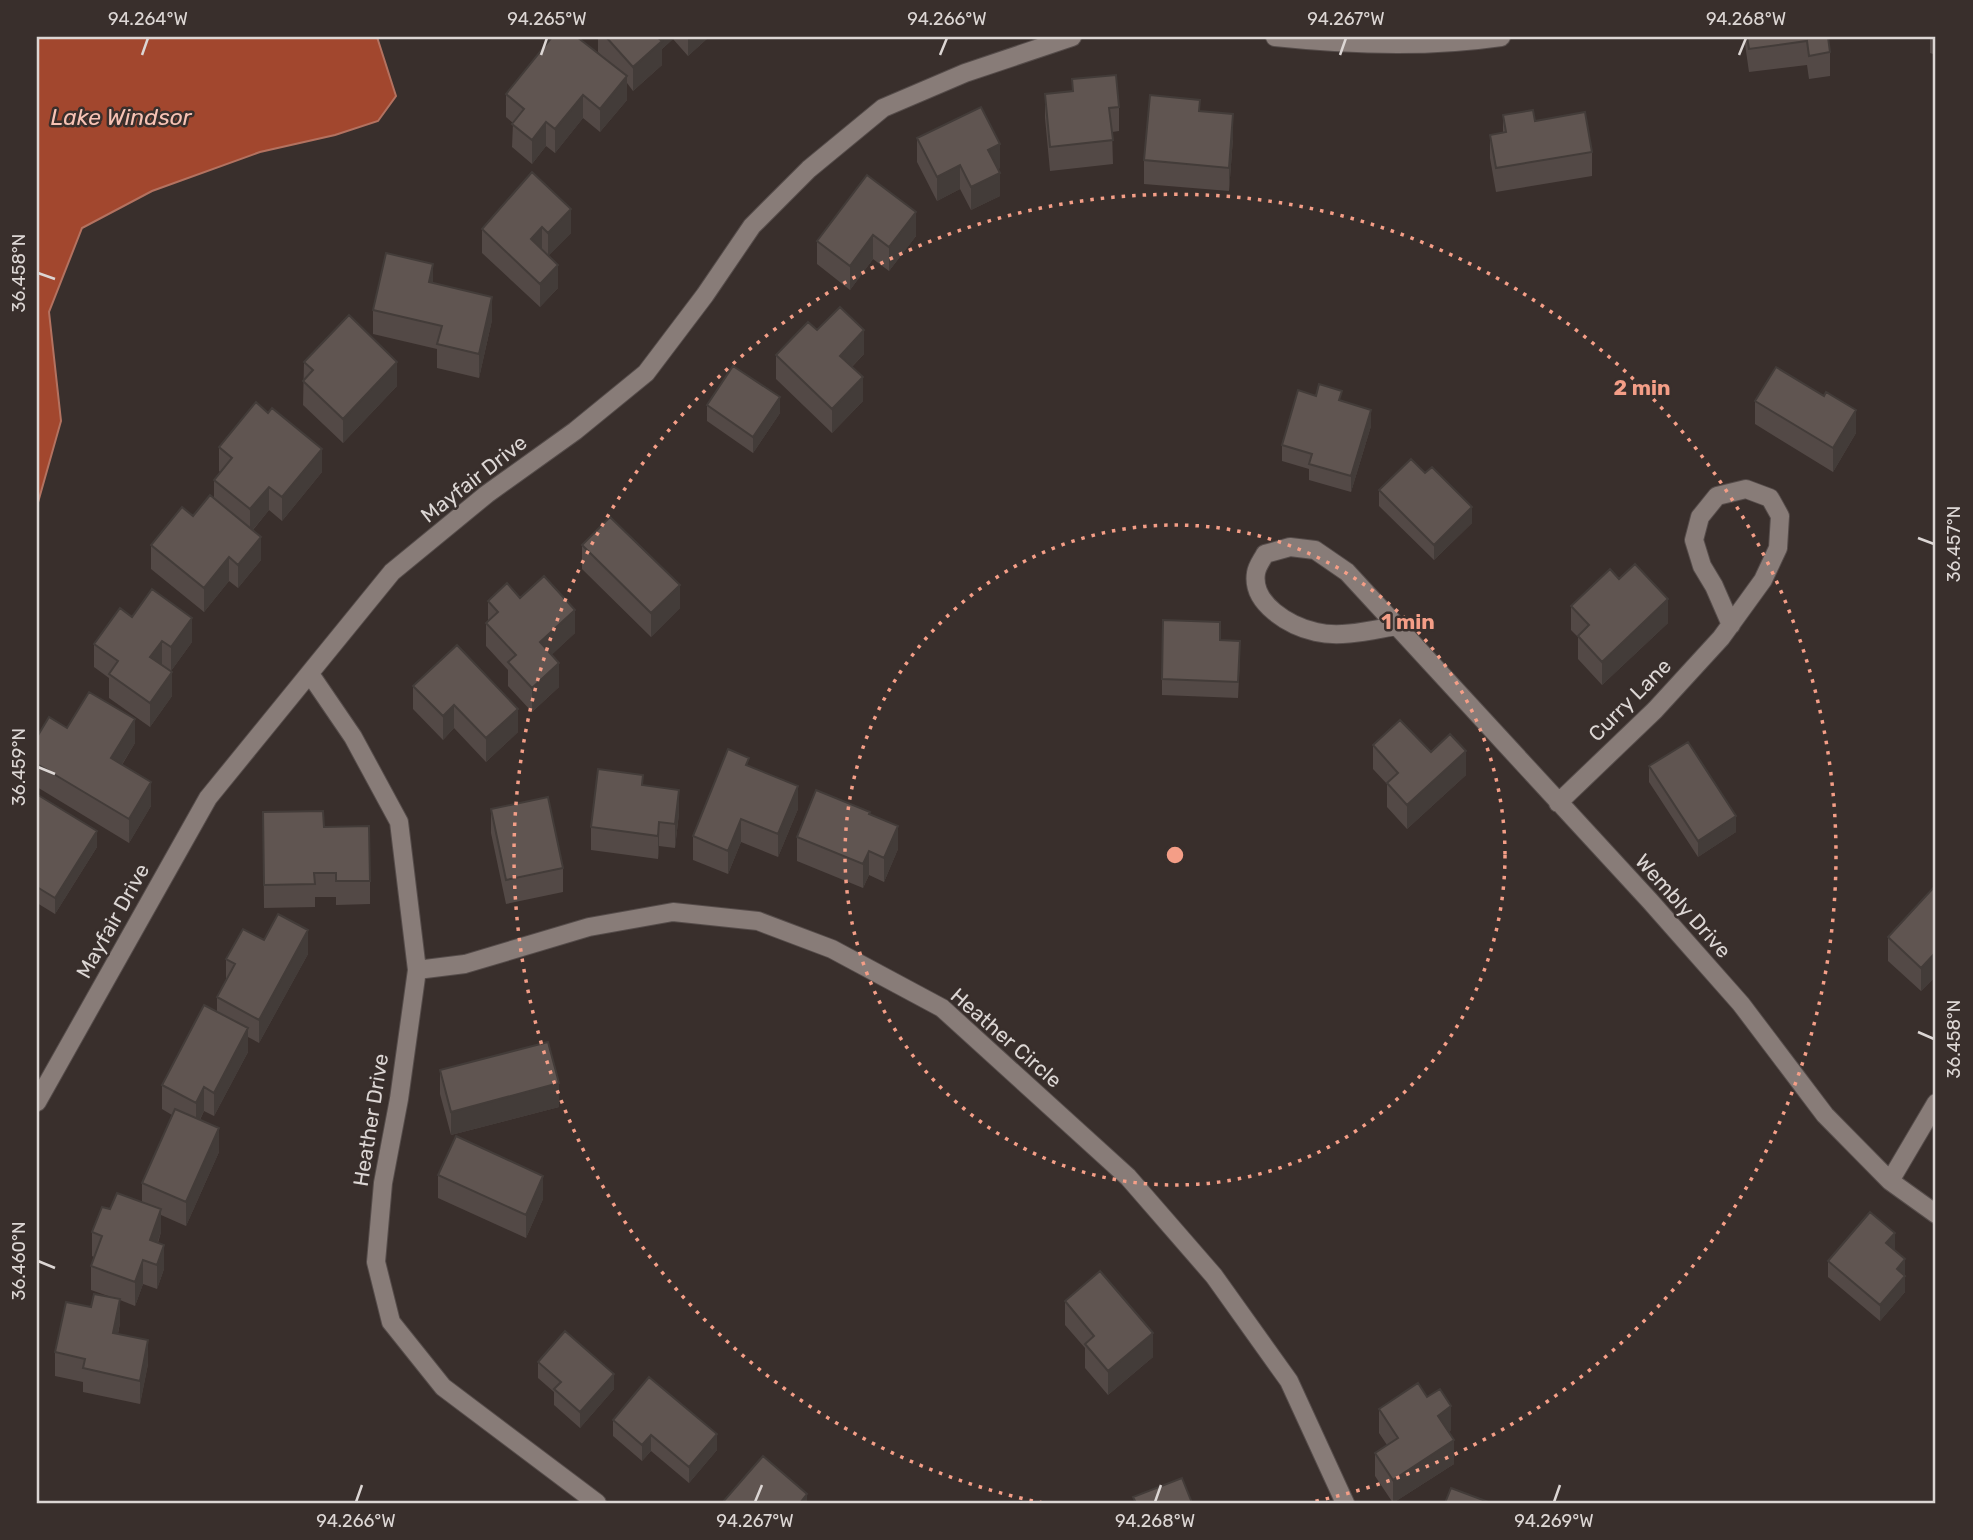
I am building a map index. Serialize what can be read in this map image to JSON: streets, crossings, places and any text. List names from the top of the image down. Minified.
{"streets":{"street":["Mayfair Drive","Curry Lane","Wembly Drive","Heather Circle","Heather Drive"]},"crossings":[["Mayfair Drive","Heather Drive"],["Curry Lane","Wembly Drive"],["Heather Circle","Heather Drive"]],"water":["Lake Windsor"],"coordinates":["94.264°W","94.265°W","94.266°W","94.267°W","94.268°W","36.458°N","36.457°N","36.459°N","36.460°N","94.269°W"],"rings":["2 min","1 min"]}
